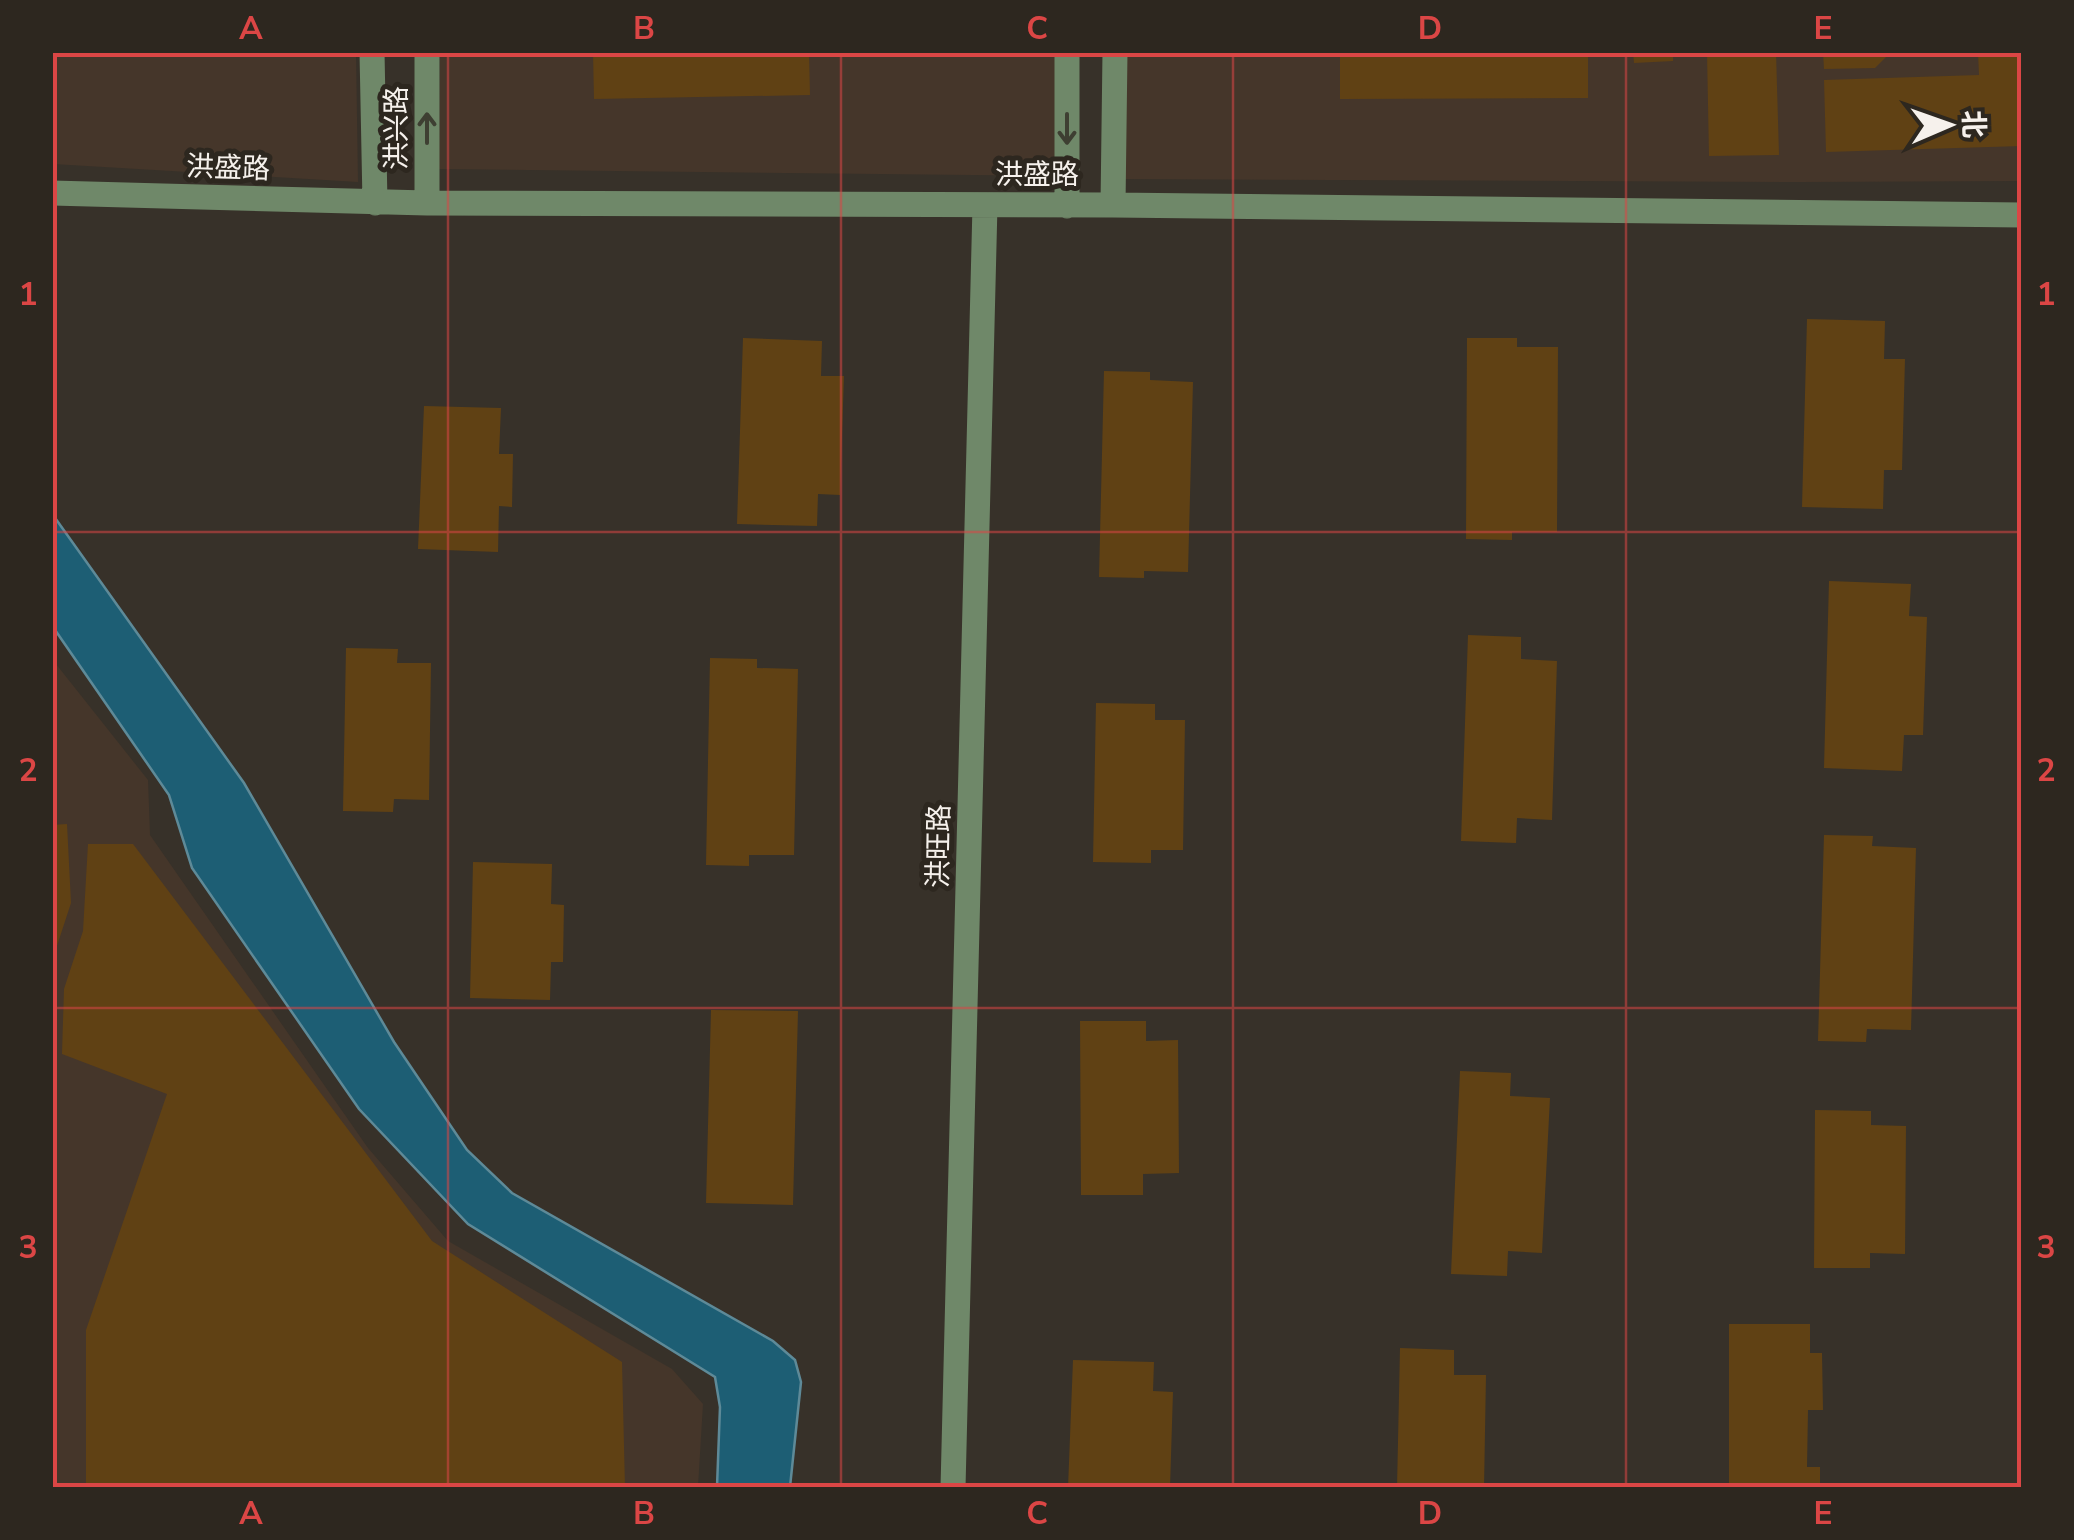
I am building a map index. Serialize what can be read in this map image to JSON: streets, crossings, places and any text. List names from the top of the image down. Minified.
{"streets":{"street":["洪兴路","洪盛路","洪旺路"]},"crossings":[["洪兴路","洪盛路"],["洪盛路","洪旺路"]],"north":"right","grid":{"columns":["A","B","C","D","E"],"rows":["1","2","3"]}}
